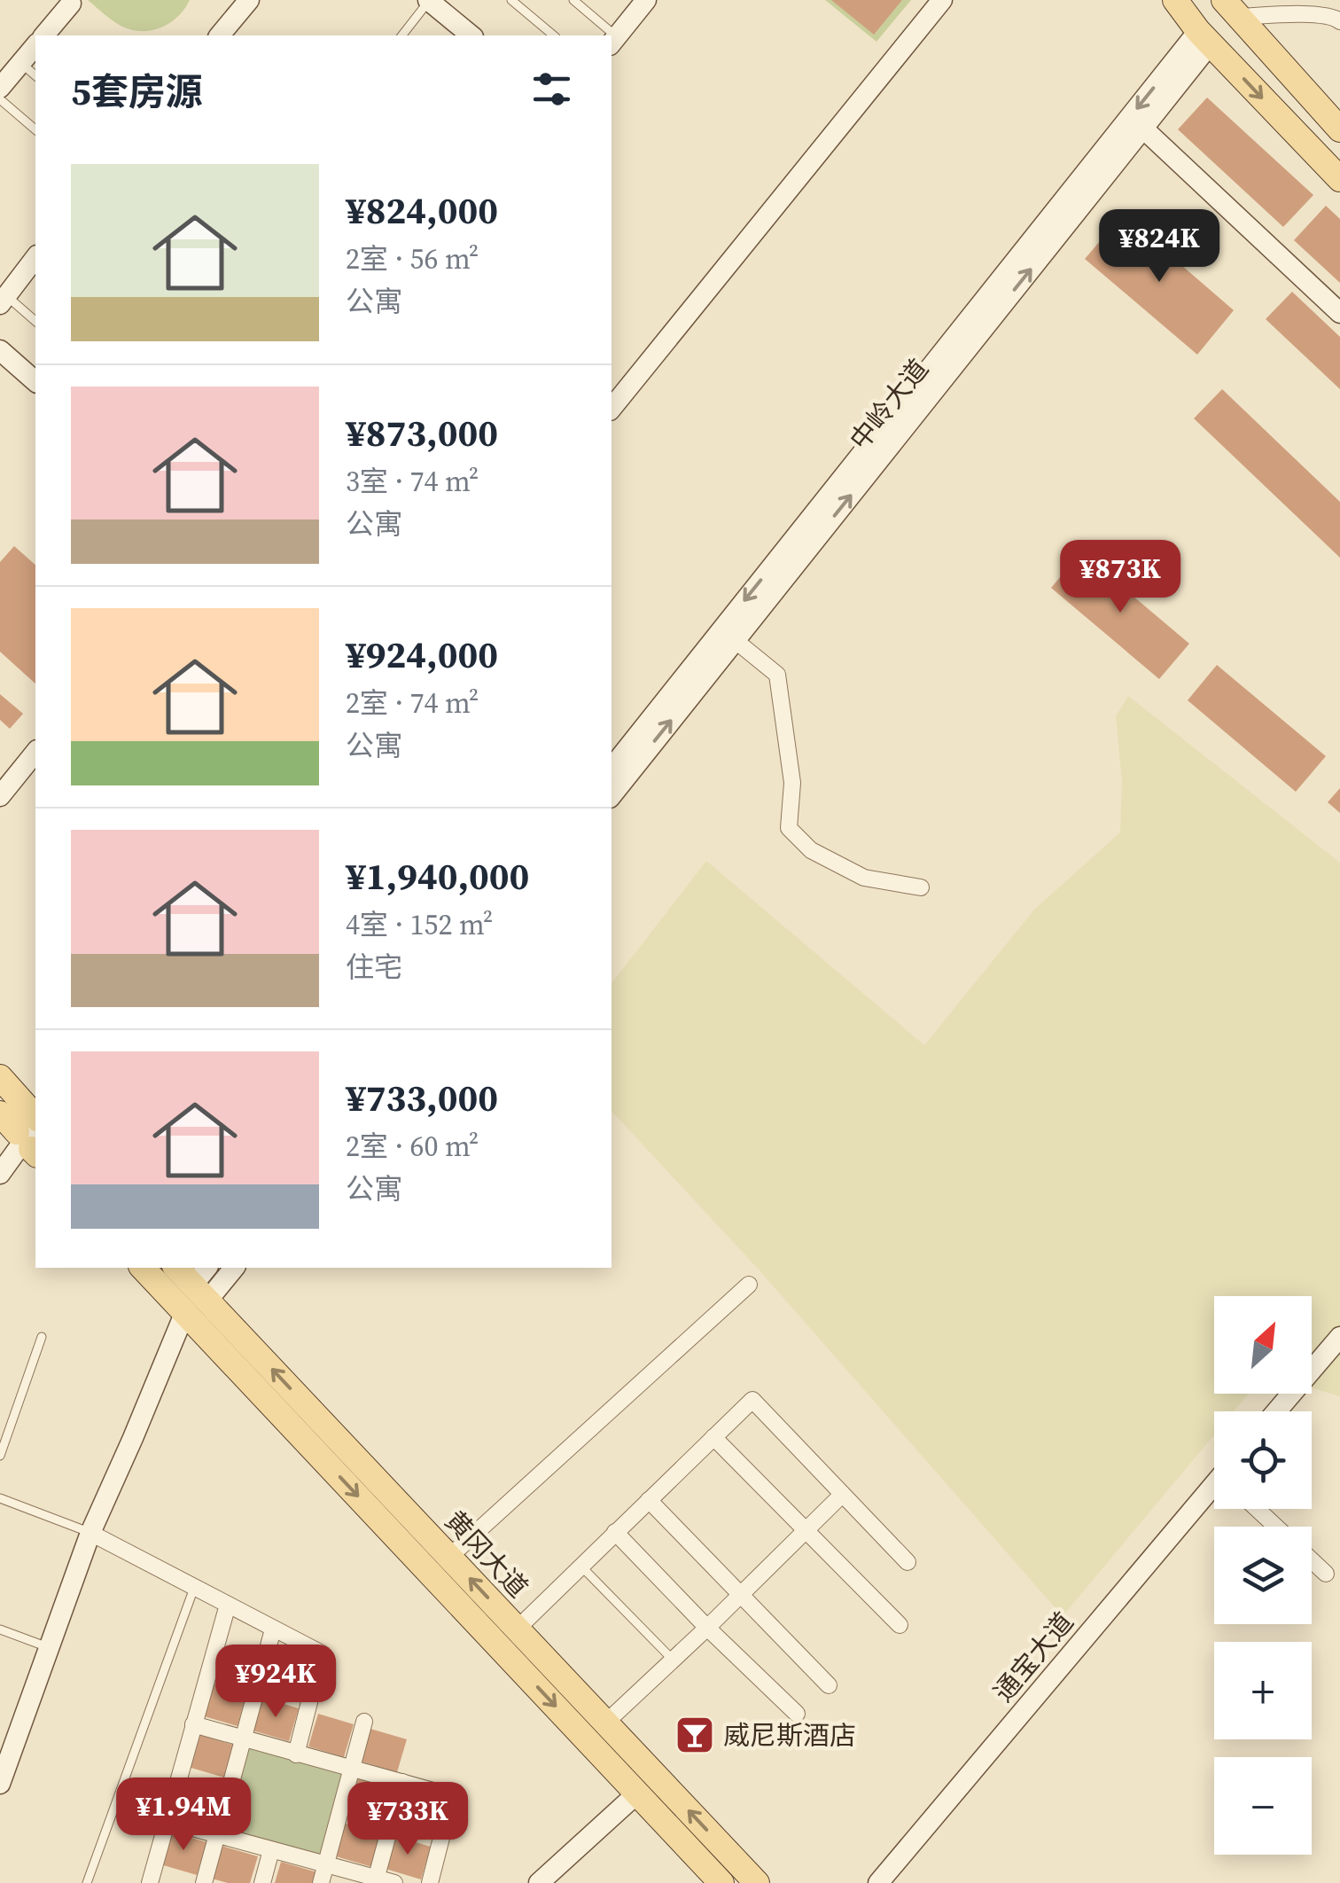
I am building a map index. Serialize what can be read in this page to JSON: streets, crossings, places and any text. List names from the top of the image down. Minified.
{"streets":{"main road":["中岭大道","黄冈大道","通宝大道"]},"places":{"bar":["威尼斯酒店"]},"north":"top right","page":{"heading":"5套房源","list":[{"name":"¥824,000","note":"2室 · 56 m² · 公寓"},{"name":"¥873,000","note":"3室 · 74 m² · 公寓"},{"name":"¥924,000","note":"2室 · 74 m² · 公寓"},{"name":"¥1,940,000","note":"4室 · 152 m² · 住宅"},{"name":"¥733,000","note":"2室 · 60 m² · 公寓"}],"price":["¥824K","¥873K","¥924K","¥1.94M","¥733K"],"map_buttons":["+","−"]}}
